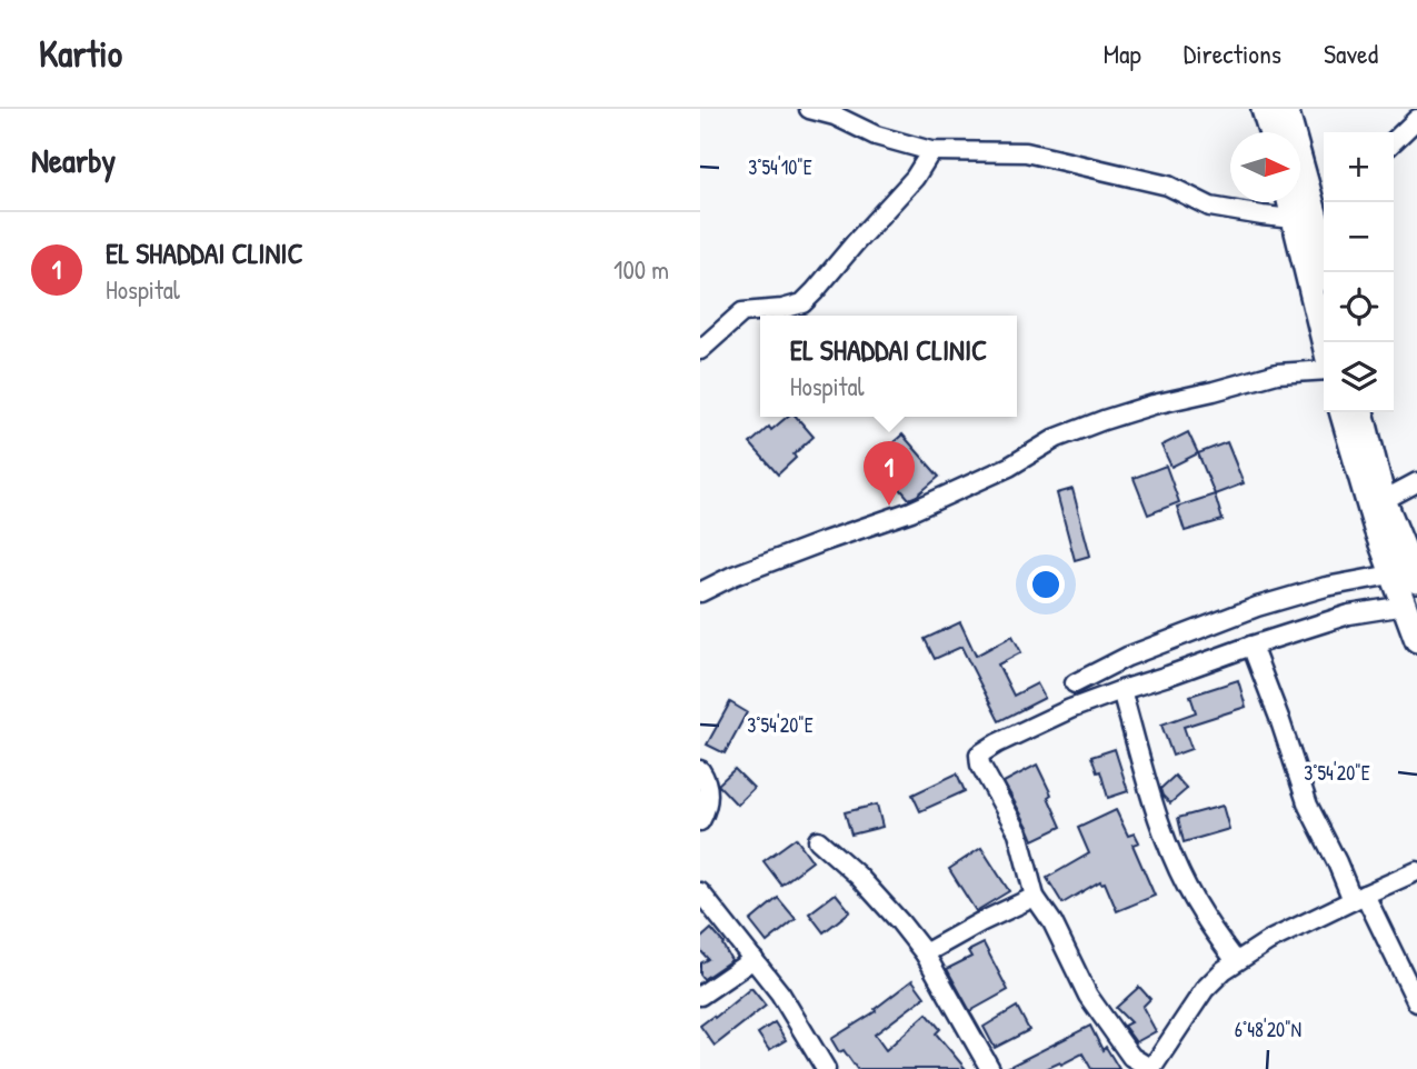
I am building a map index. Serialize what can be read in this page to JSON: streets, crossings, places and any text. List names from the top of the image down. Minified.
{"north":"right","page":{"header":"Kartio","nav":["Map","Directions","Saved"],"heading":"Nearby","map_buttons":["+","−"],"list":[{"mark":"1","name":"EL SHADDAI CLINIC","note":"Hospital","value":"100 m"}],"popup":["EL SHADDAI CLINIC","Hospital"],"pins":"1"},"coordinates":["3°54'10\"E","3°54'20\"E","6°48'20\"N"]}
